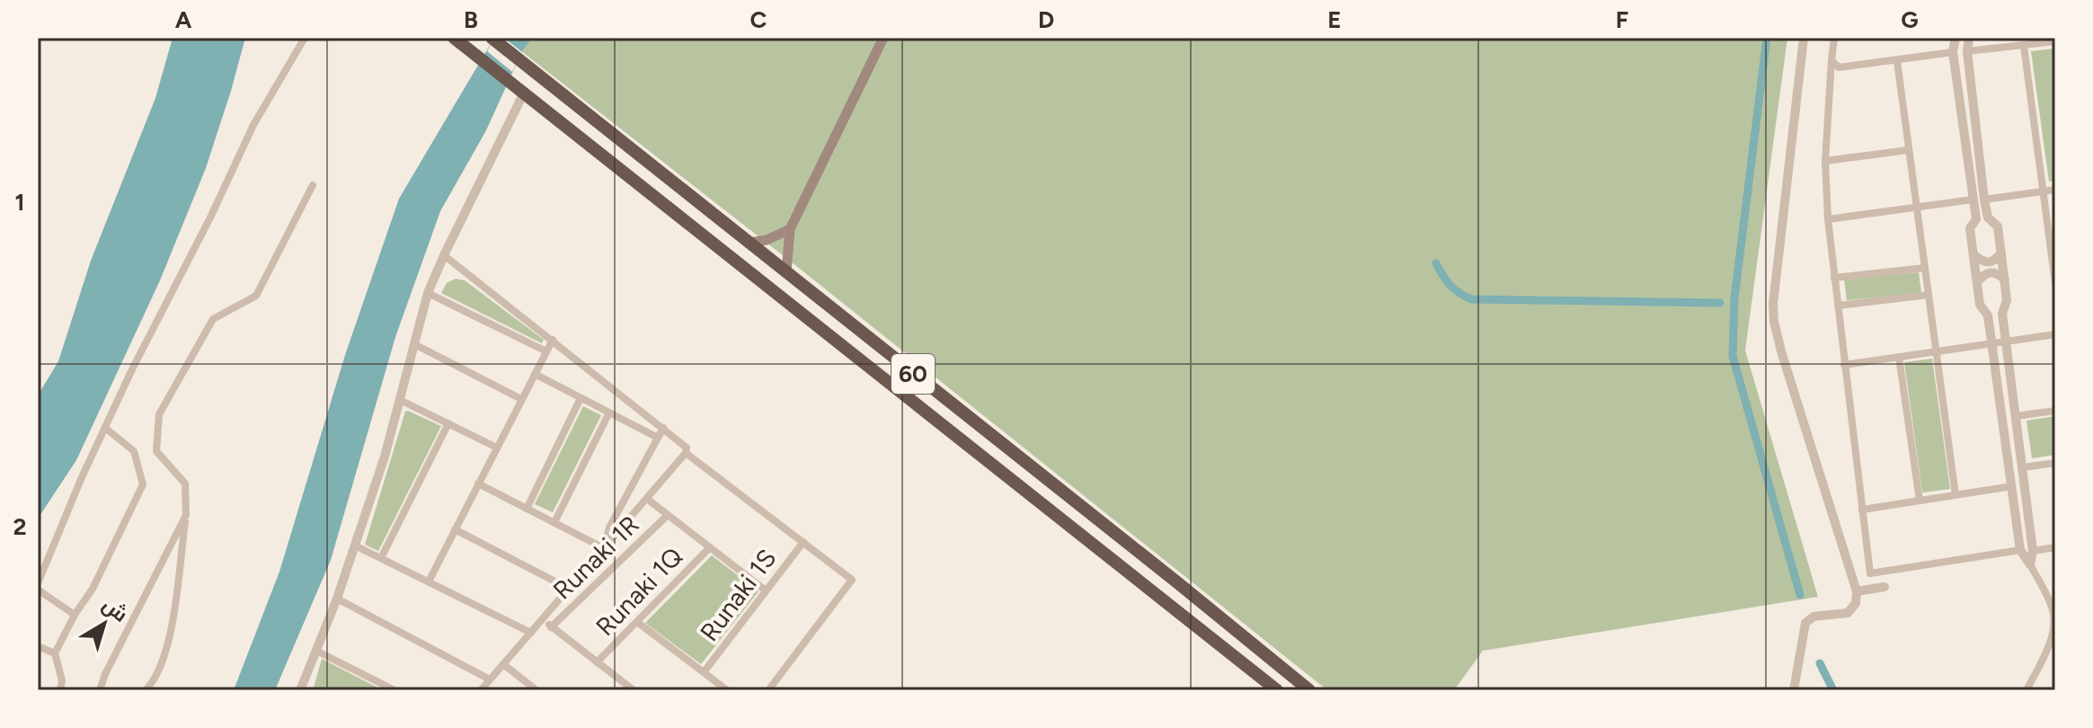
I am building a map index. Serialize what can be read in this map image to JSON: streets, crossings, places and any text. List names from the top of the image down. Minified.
{"streets":{"highway":["60"],"street":["Runaki 1R","Runaki 1Q","Runaki 1S"]},"north":"top right","grid":{"columns":["A","B","C","D","E","F","G"],"rows":["1","2"]}}
